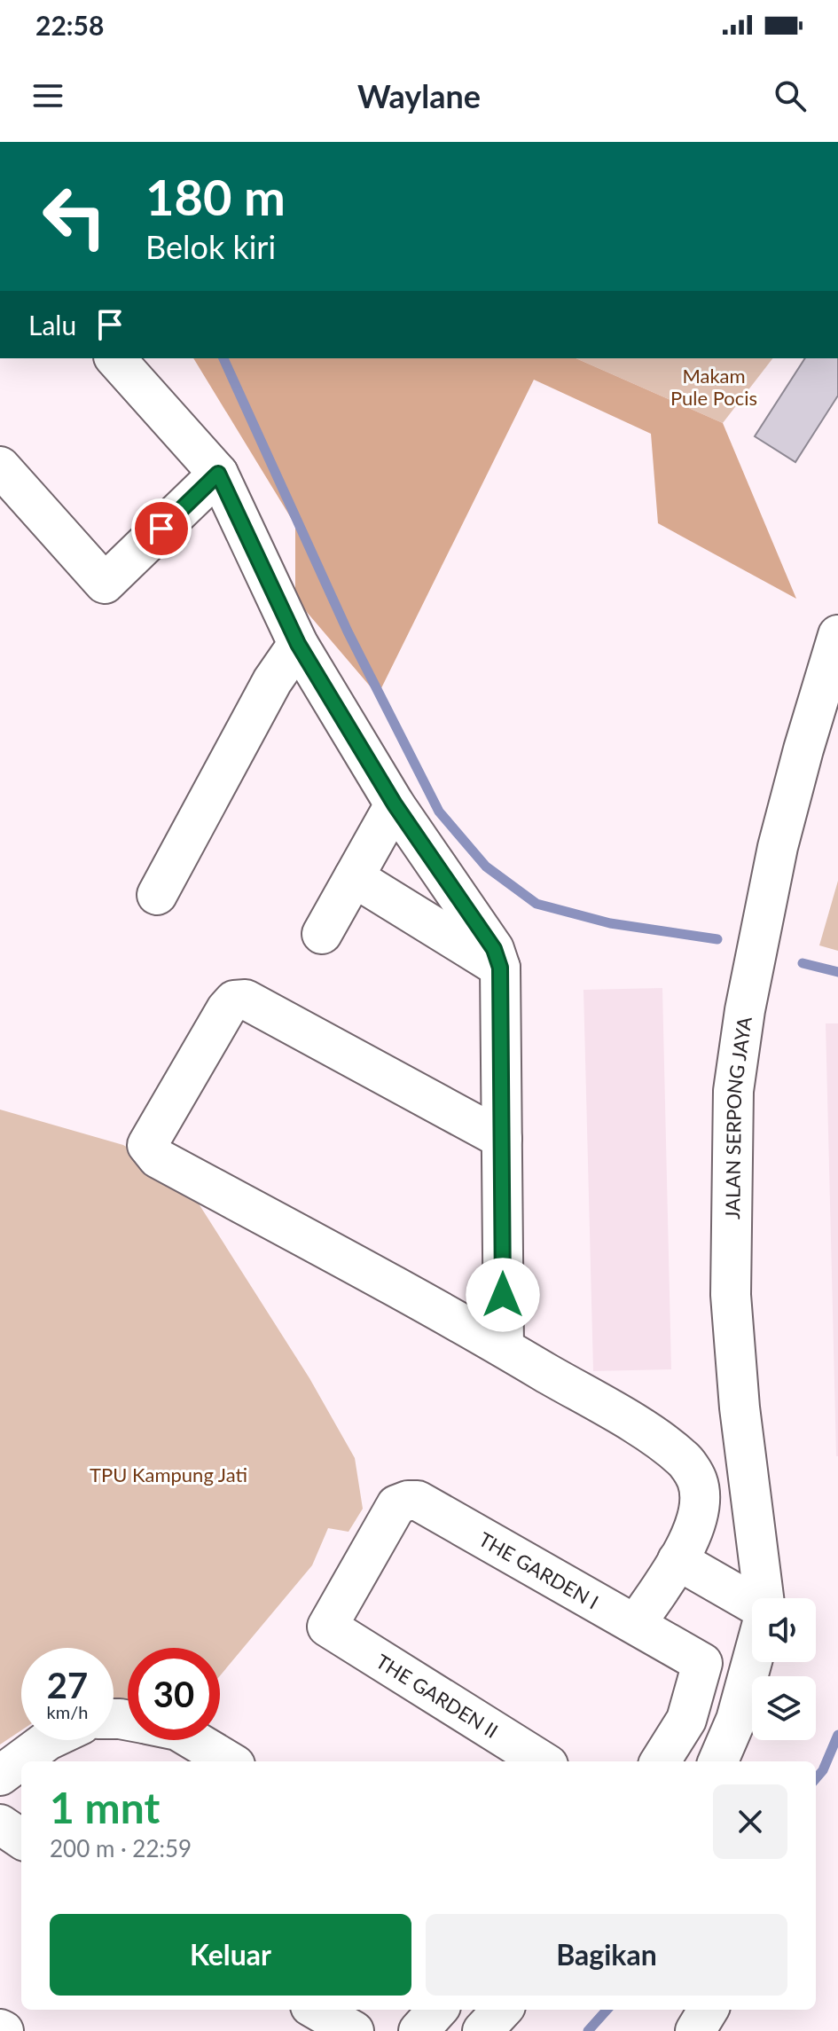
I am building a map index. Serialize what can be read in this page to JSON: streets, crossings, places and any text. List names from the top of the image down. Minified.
{"streets":{"street":["JALAN SERPONG JAYA","THE GARDEN I","THE GARDEN II"]},"crossings":[["THE GARDEN I","THE GARDEN II"]],"parks":["Makam Pule Pocis","TPU Kampung Jati"],"page":{"status":"22:58","header":"Waylane","turn":["180 m","Belok kiri"],"then":"Lalu","speed":"27 km/h","limit":"30","heading":["1 mnt","200 m · 22:59"],"buttons":["Keluar","Bagikan"]}}
